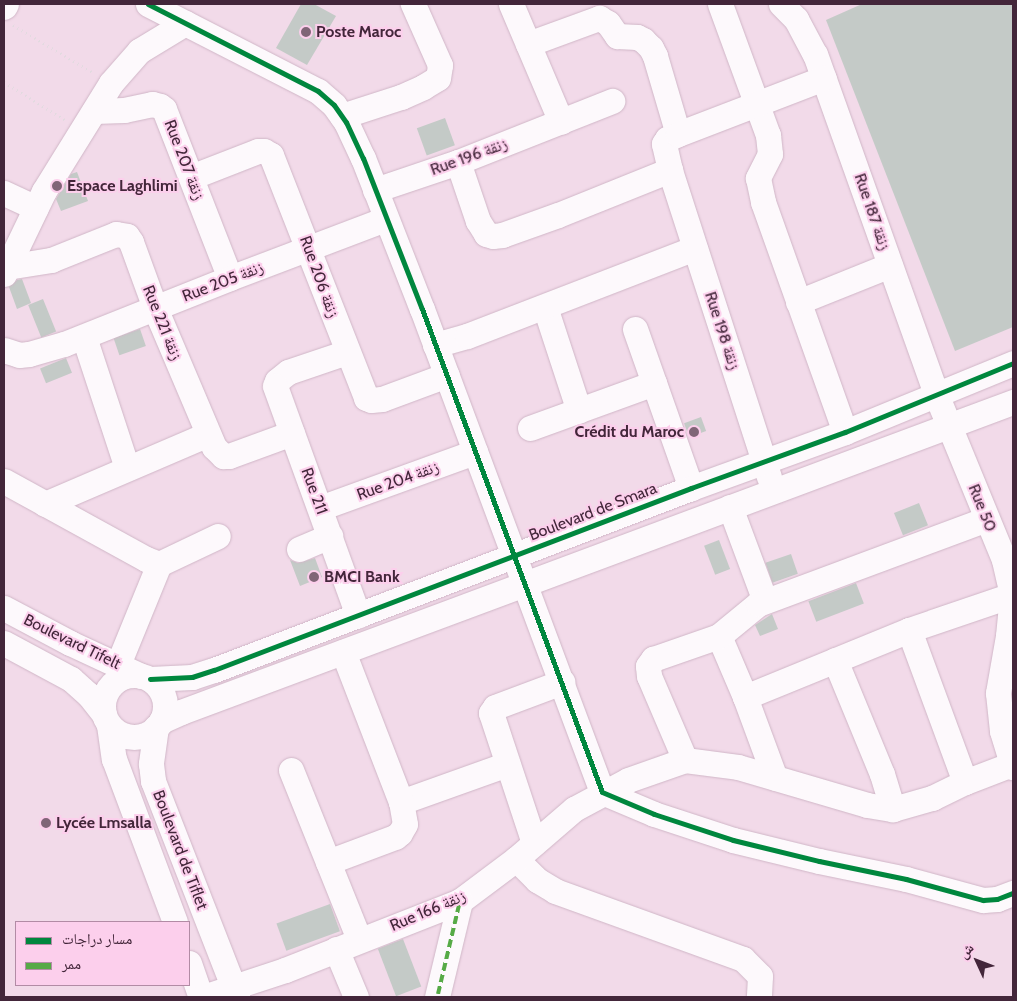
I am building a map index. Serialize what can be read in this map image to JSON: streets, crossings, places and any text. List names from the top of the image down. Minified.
{"streets":{"street":["Rue 196 زنقة","Rue 207 زنقة","Rue 187 زنقة","Rue 206 زنقة","Rue 205 زنقة","Rue 221 زنقة","Rue 198 زنقة","Rue 204 زنقة","Rue 211","Rue 50","Boulevard de Smara","Boulevard Tifelt","Boulevard de Tiflet","Rue 166 زنقة"]},"crossings":[["Rue 207 زنقة","Rue 206 زنقة"],["Rue 207 زنقة","Rue 205 زنقة"],["Rue 187 زنقة","Rue 50"],["Rue 187 زنقة","Boulevard de Smara"],["Rue 206 زنقة","Rue 205 زنقة"],["Rue 206 زنقة","Rue 211"],["Rue 205 زنقة","Rue 221 زنقة"],["Rue 221 زنقة","Rue 211"],["Rue 198 زنقة","Boulevard de Smara"],["Rue 204 زنقة","Rue 211"],["Rue 211","Boulevard de Smara"],["Boulevard de Smara","Boulevard Tifelt"],["Boulevard de Smara","Boulevard de Tiflet"],["Boulevard Tifelt","Boulevard de Tiflet"],["Boulevard de Tiflet","Rue 166 زنقة"]],"places":["Poste Maroc","Espace Laghlimi","Crédit du Maroc","BMCI Bank","Lycée Lmsalla"],"legend":["مسار دراجات","ممر"],"north":"top left"}
